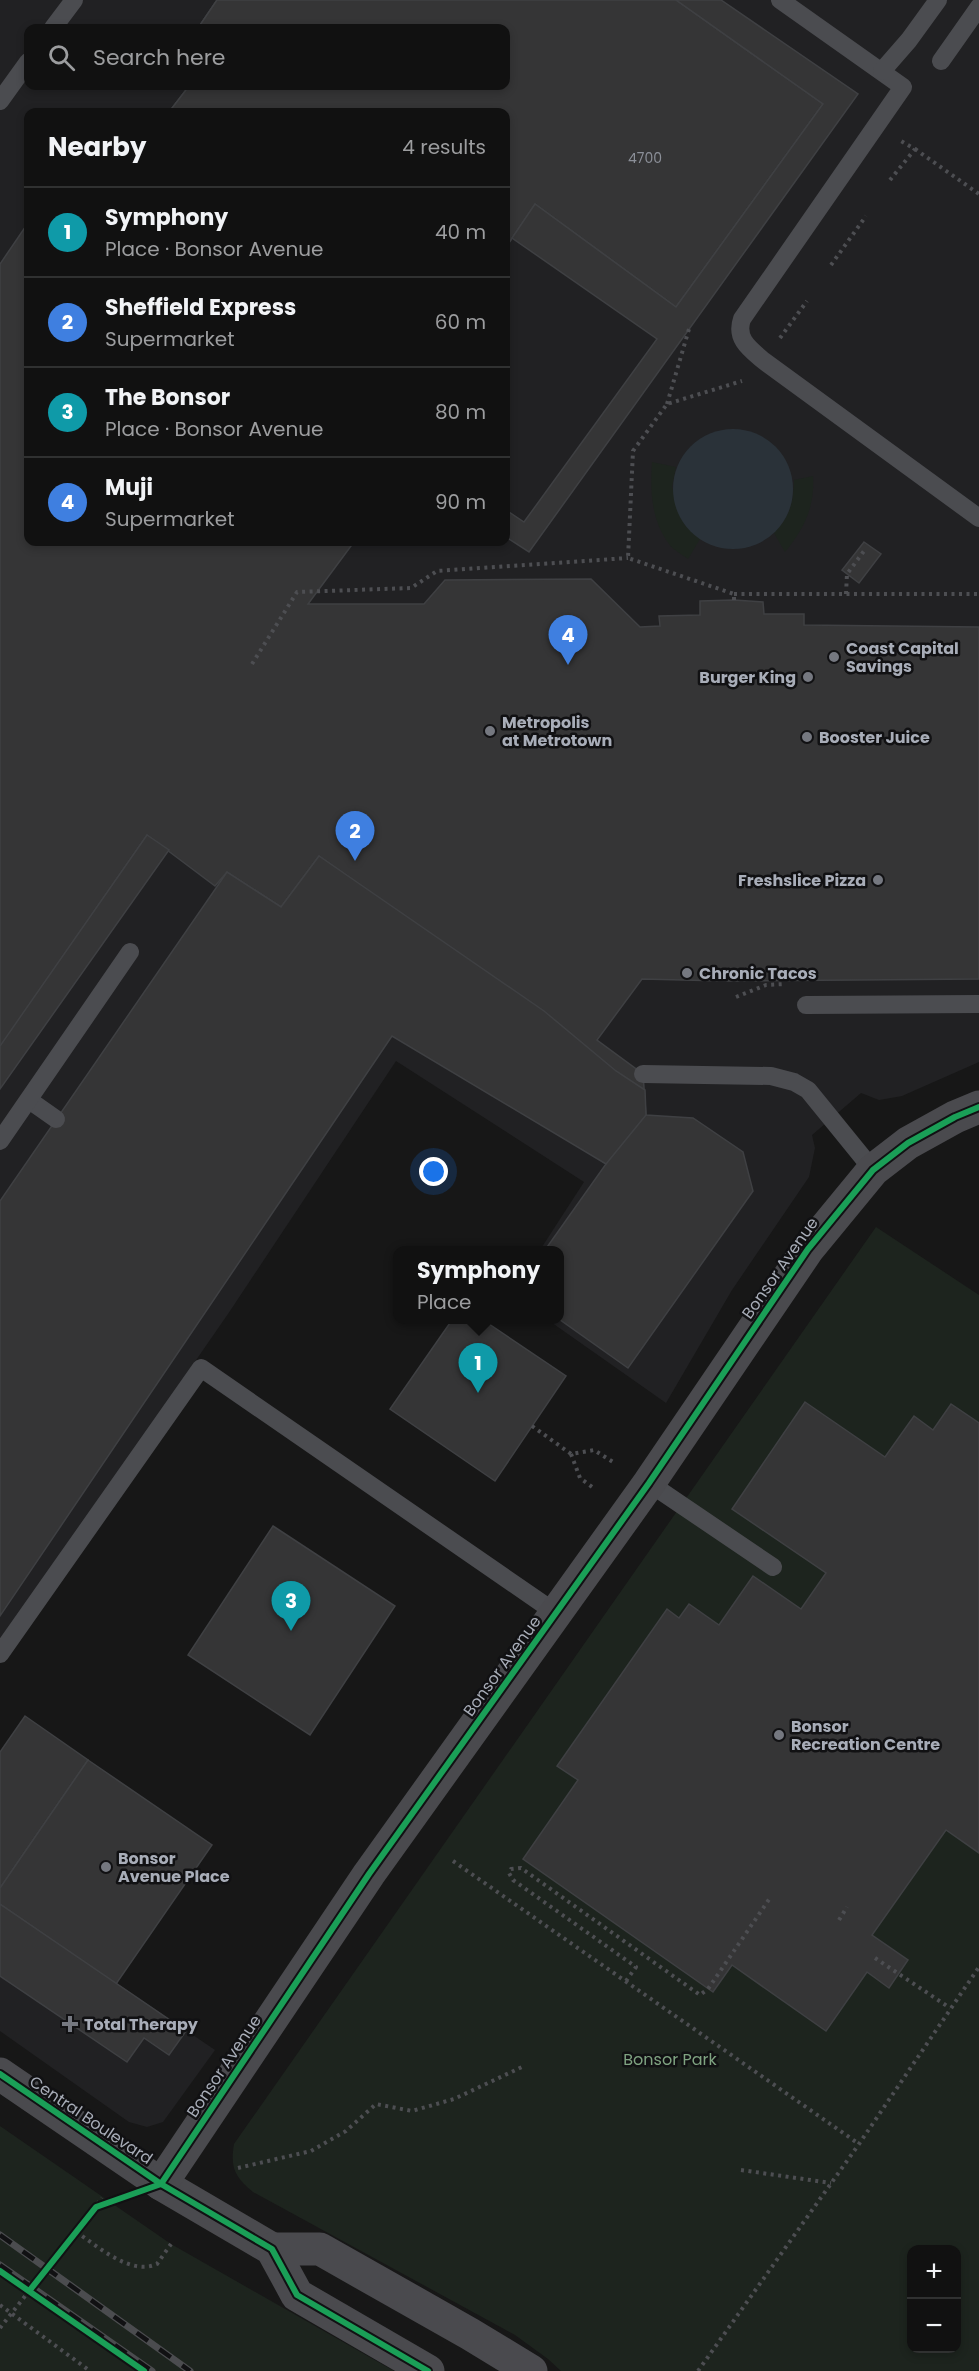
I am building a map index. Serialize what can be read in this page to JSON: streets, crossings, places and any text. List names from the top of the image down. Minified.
{"streets":{"street":["Bonsor Avenue","Central Boulevard"]},"crossings":[["Bonsor Avenue","Central Boulevard"]],"parks":["Bonsor Park"],"places":{"other":["Coast Capital Savings","Burger King","Metropolis at Metrotown","Booster Juice","Freshslice Pizza","Chronic Tacos","Bonsor Recreation Centre","Bonsor Avenue Place"],"health":["Total Therapy"]},"house_numbers":["4700"],"page":{"search":"Search here","heading":["Nearby","4 results"],"list":[{"mark":"1","name":"Symphony","note":"Place · Bonsor Avenue","value":"40 m"},{"mark":"2","name":"Sheffield Express","note":"Supermarket","value":"60 m"},{"mark":"3","name":"The Bonsor","note":"Place · Bonsor Avenue","value":"80 m"},{"mark":"4","name":"Muji","note":"Supermarket","value":"90 m"}],"pins":["4","2","1","3"],"popup":["Symphony","Place"],"map_buttons":["+","−"]}}
